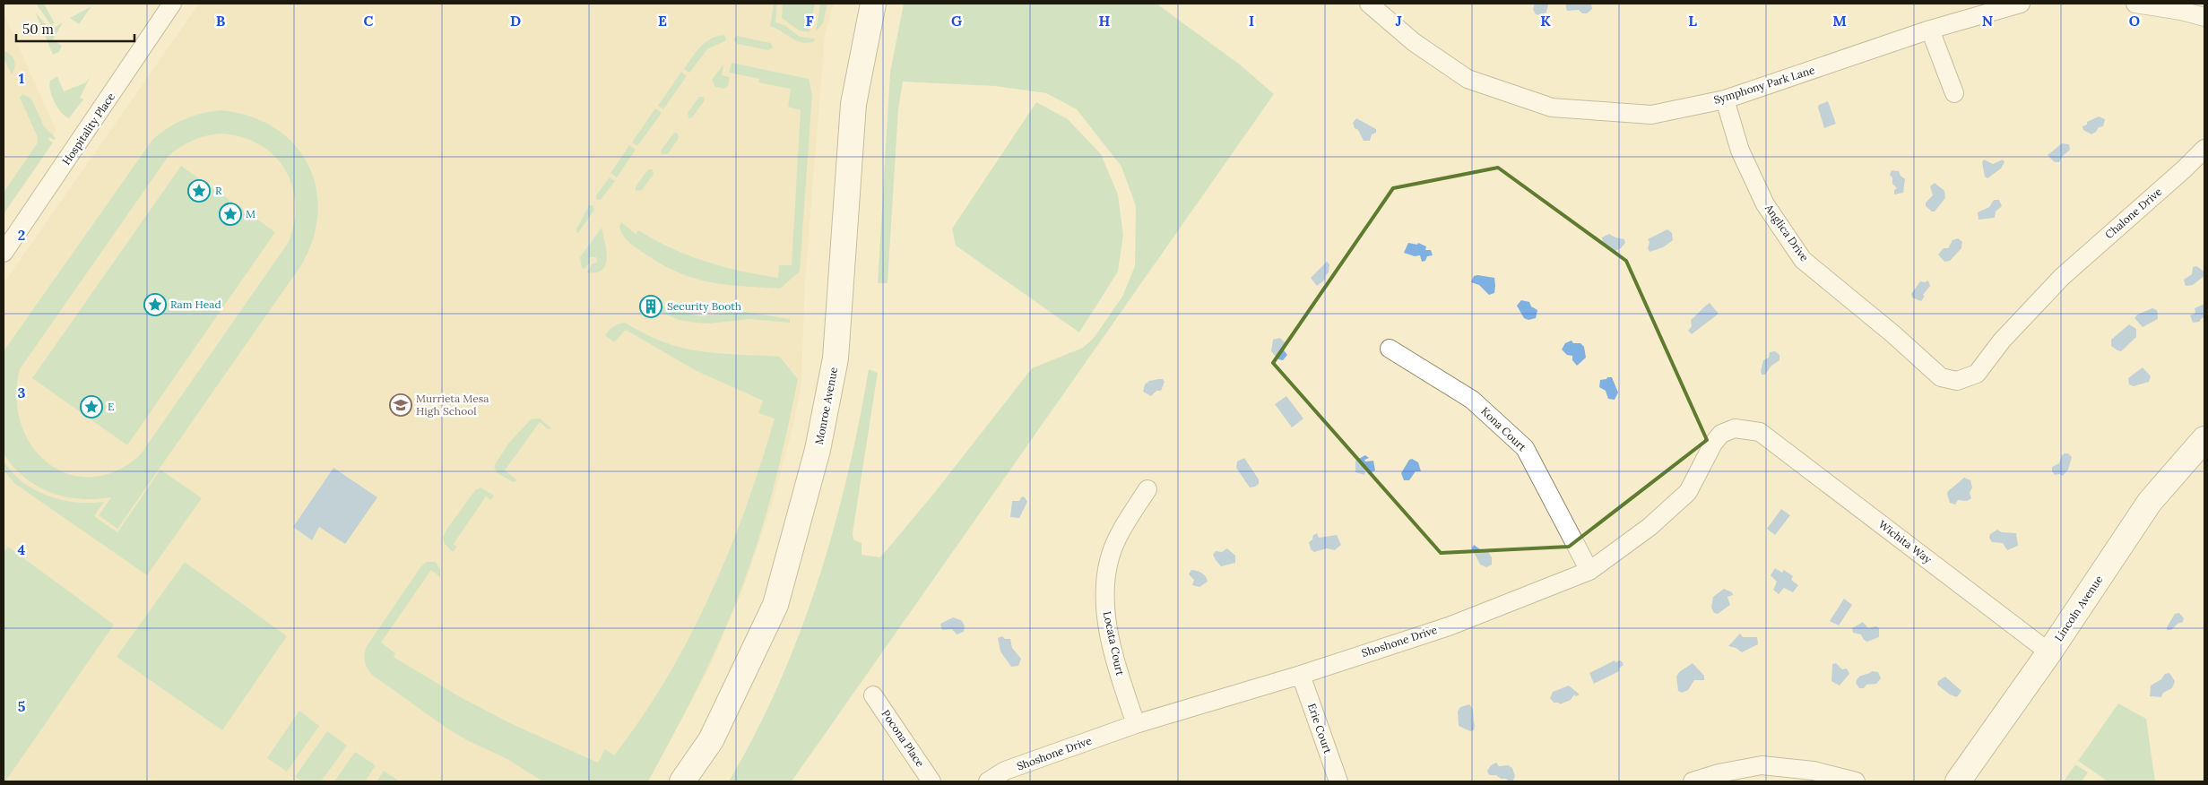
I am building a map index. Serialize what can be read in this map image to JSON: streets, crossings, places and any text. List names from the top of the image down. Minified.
{"streets":{"street":["Symphony Park Lane","Hospitality Place","Chalone Drive","Anglica Drive","Monroe Avenue","Kona Court","Wichita Way","Lincoln Avenue","Shoshone Drive","Locata Court","Erie Court","Pocona Place"]},"crossings":[["Symphony Park Lane","Anglica Drive"],["Chalone Drive","Anglica Drive"],["Kona Court","Shoshone Drive"],["Wichita Way","Lincoln Avenue"],["Wichita Way","Shoshone Drive"],["Shoshone Drive","Locata Court"],["Shoshone Drive","Erie Court"]],"places":{"place":["R","M","Ram Head","E"],"building":["Security Booth"],"school or university":["Murrieta Mesa High School"]},"scale_bar":"50 m","grid":{"columns":["B","C","D","E","F","G","H","I","J","K","L","M","N","O"],"rows":["1","2","3","4","5"]}}
